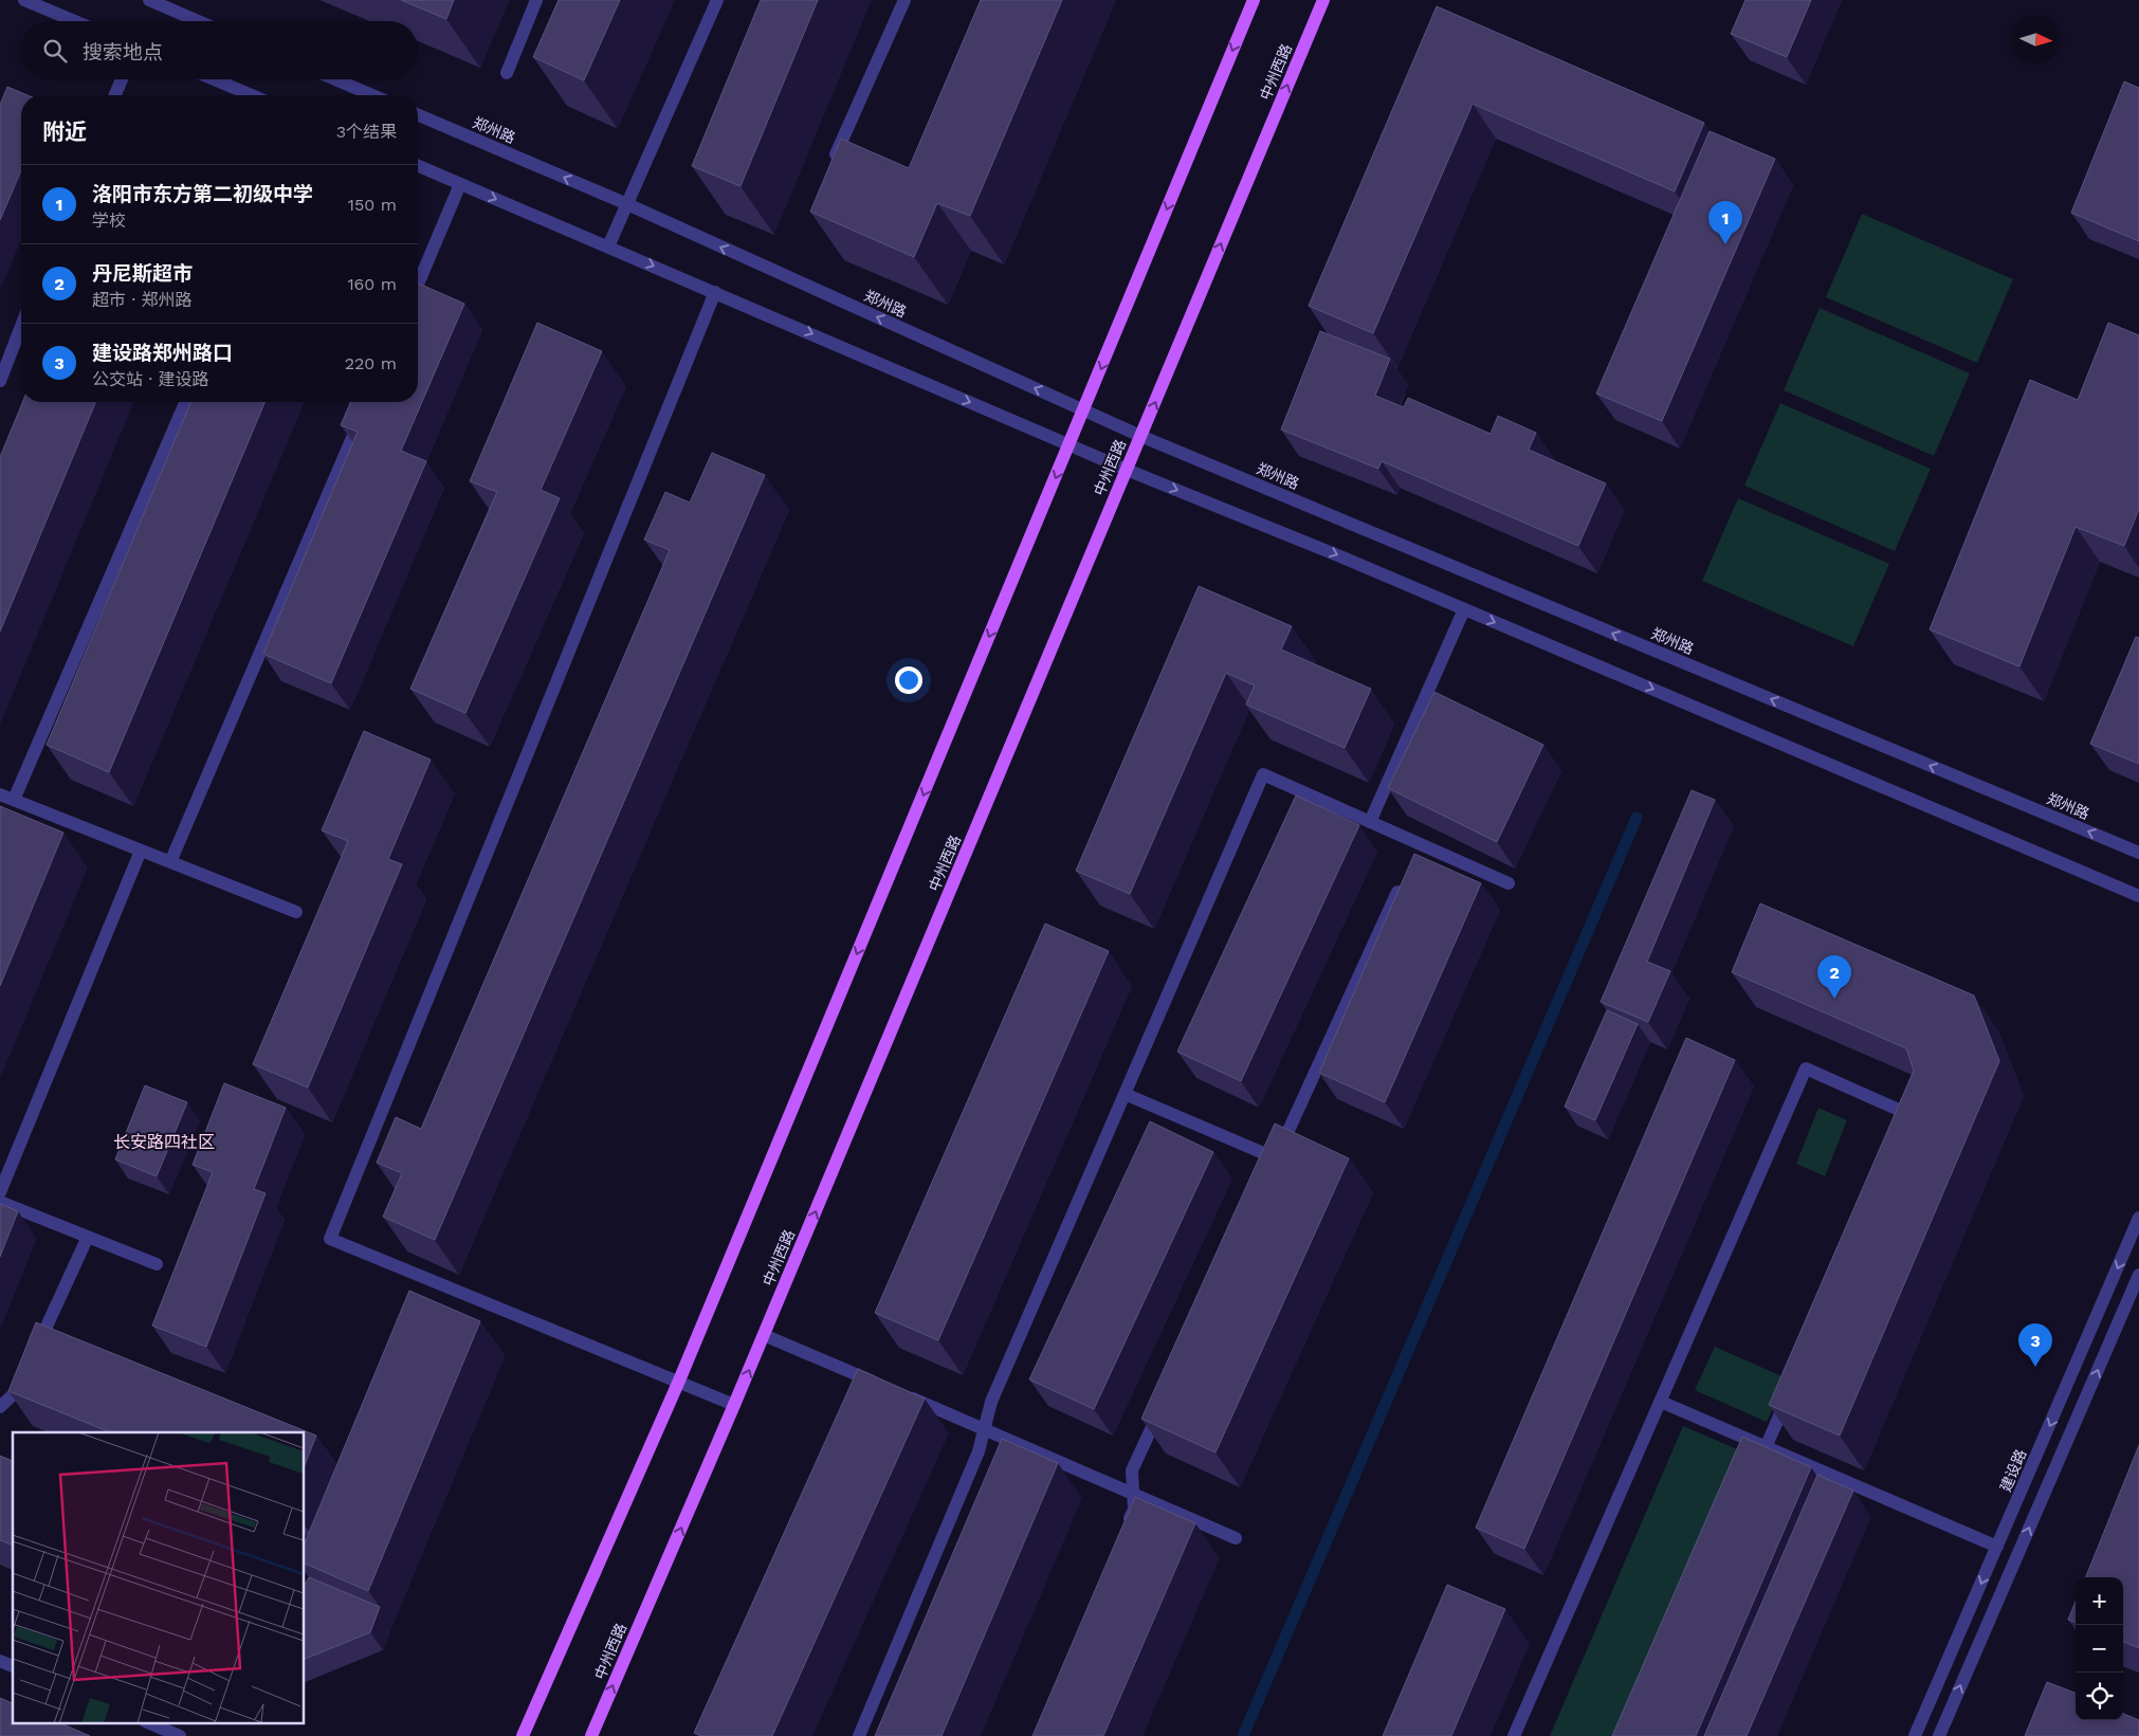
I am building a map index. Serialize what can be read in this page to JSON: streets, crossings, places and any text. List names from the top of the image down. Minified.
{"streets":{"main road":["中州西路"],"street":["郑州路","建设路"]},"crossings":[["中州西路","郑州路"]],"districts":["长安路四社区"],"north":"right","page":{"search":"搜索地点","heading":["附近","3个结果"],"list":[{"mark":"1","name":"洛阳市东方第二初级中学","note":"学校","value":"150 m"},{"mark":"2","name":"丹尼斯超市","note":"超市 · 郑州路","value":"160 m"},{"mark":"3","name":"建设路郑州路口","note":"公交站 · 建设路","value":"220 m"}],"pins":["1","2","3"],"map_buttons":["+","−"]}}
